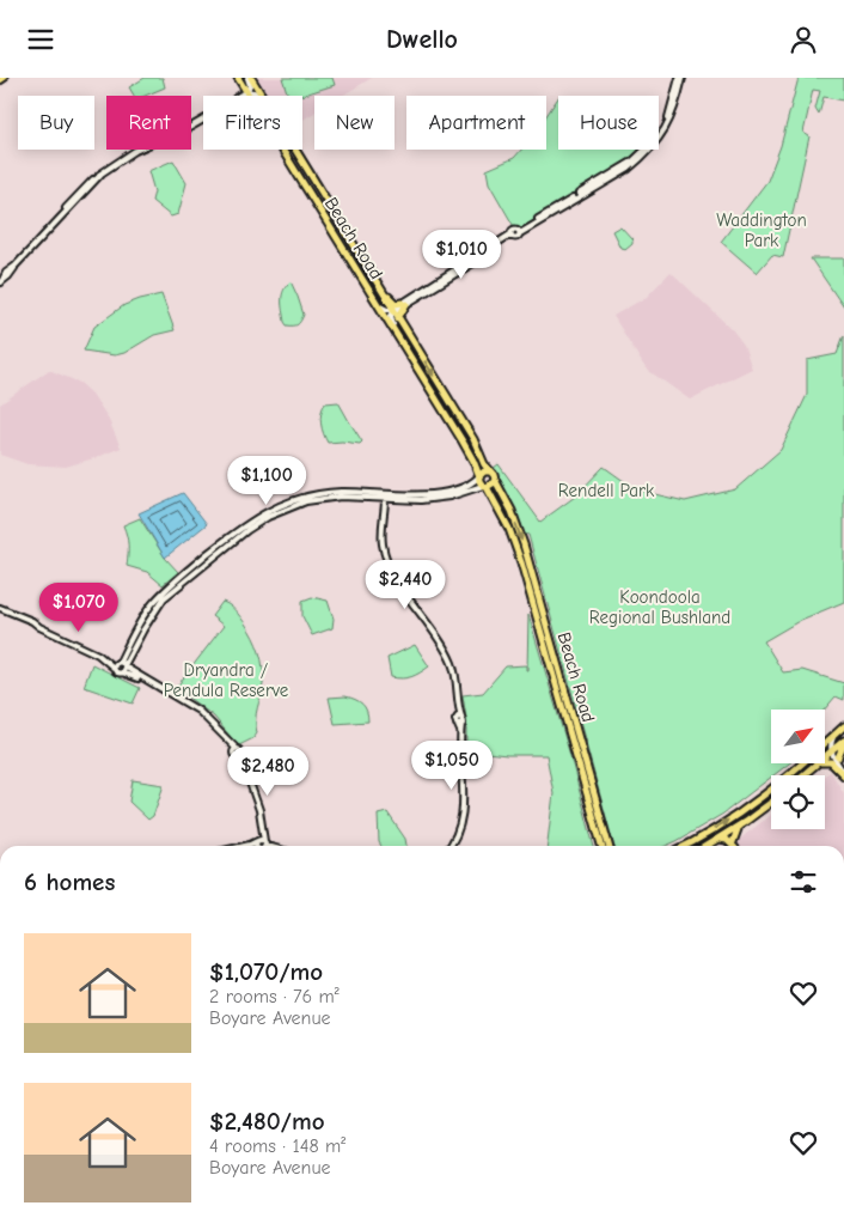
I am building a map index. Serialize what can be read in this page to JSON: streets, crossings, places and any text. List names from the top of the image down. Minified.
{"streets":{"main road":["Beach Road"]},"parks":["Waddington Park","Rendell Park","Koondoola Regional Bushland","Dryandra / Pendula Reserve"],"north":"top right","page":{"header":"Dwello","chip":["Buy","Rent","Filters","New","Apartment","House"],"price":["$1,010","$1,100","$2,440","$1,070","$1,050","$2,480"],"heading":"6 homes","list":[{"name":"$1,070/mo","note":"2 rooms · 76 m² · Boyare Avenue"},{"name":"$2,480/mo","note":"4 rooms · 148 m² · Boyare Avenue"}]}}
